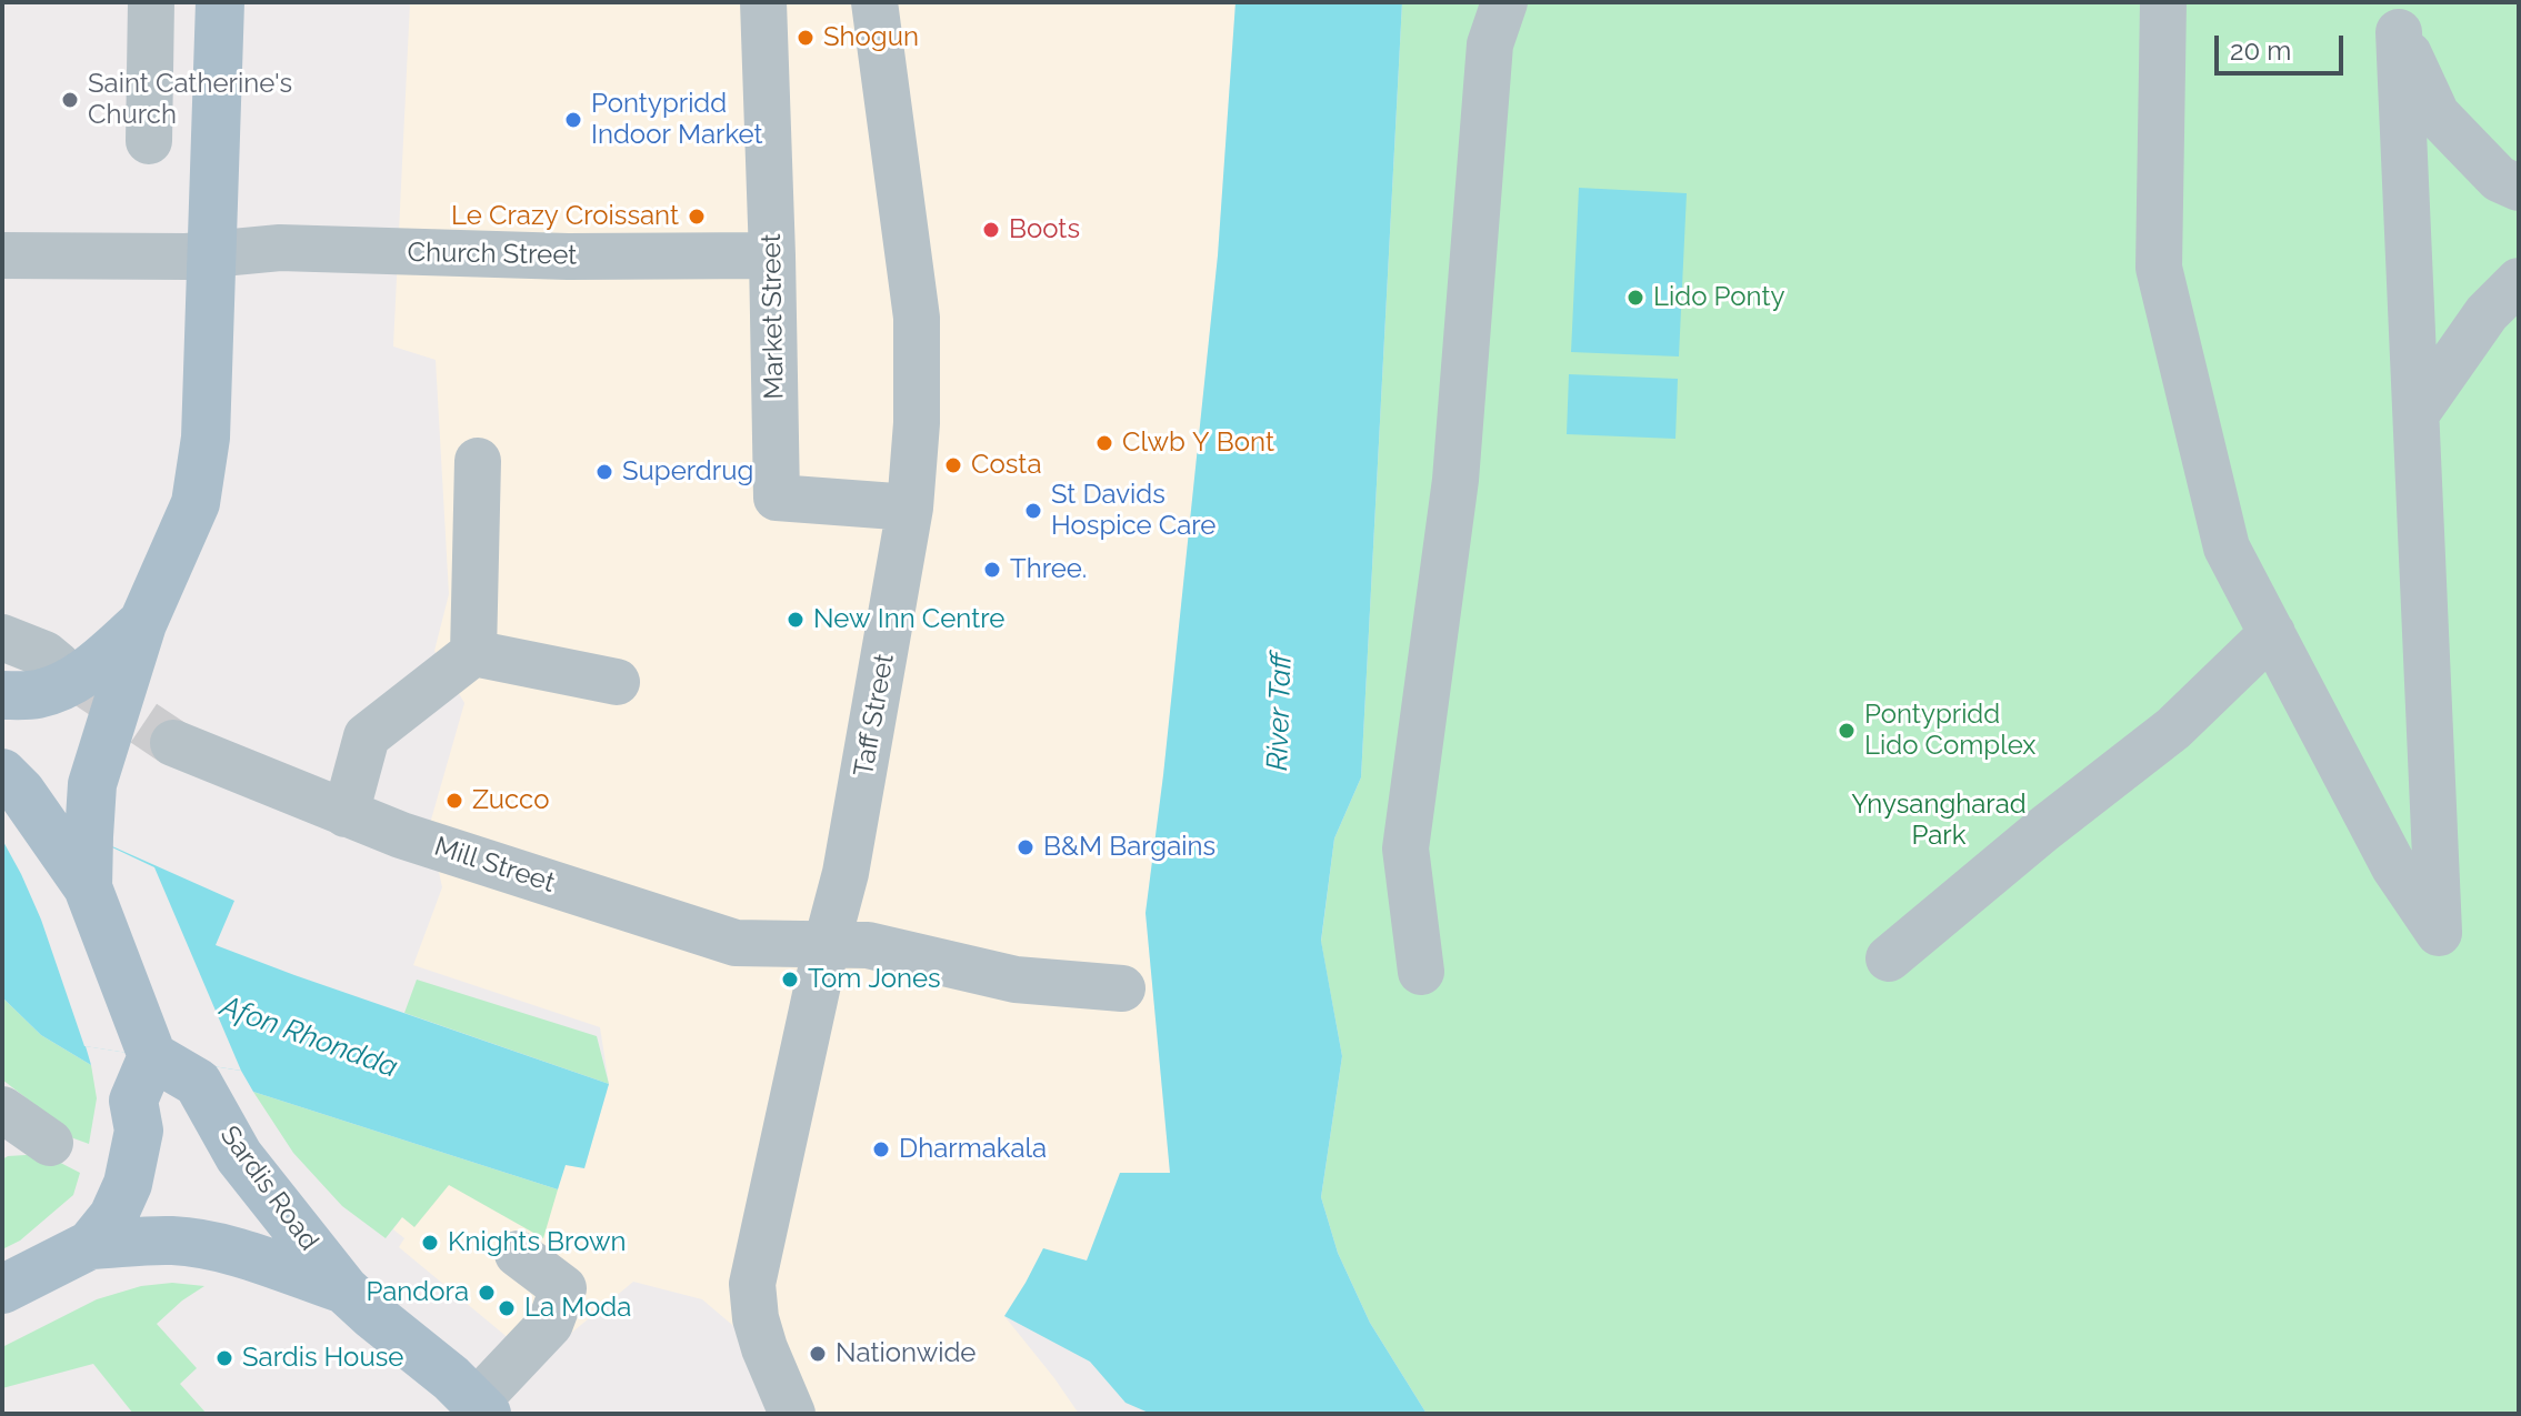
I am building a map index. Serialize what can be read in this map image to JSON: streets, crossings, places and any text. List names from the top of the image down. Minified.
{"streets":{"main road":["Sardis Road"],"street":["Church Street","Market Street","Taff Street","Mill Street"]},"crossings":[["Church Street","Market Street"],["Market Street","Taff Street"],["Taff Street","Mill Street"]],"water":["River Taff","Afon Rhondda"],"parks":["Ynysangharad Park"],"places":["Shogun","Saint Catherine's Church","Pontypridd Indoor Market","Le Crazy Croissant","Boots","Lido Ponty","Clwb Y Bont","Costa","Superdrug","St Davids Hospice Care","Three.","New Inn Centre","Pontypridd Lido Complex","Zucco","B&M Bargains","Tom Jones","Dharmakala","Knights Brown","Pandora","La Moda","Nationwide","Sardis House"],"scale_bar":"20 m"}
